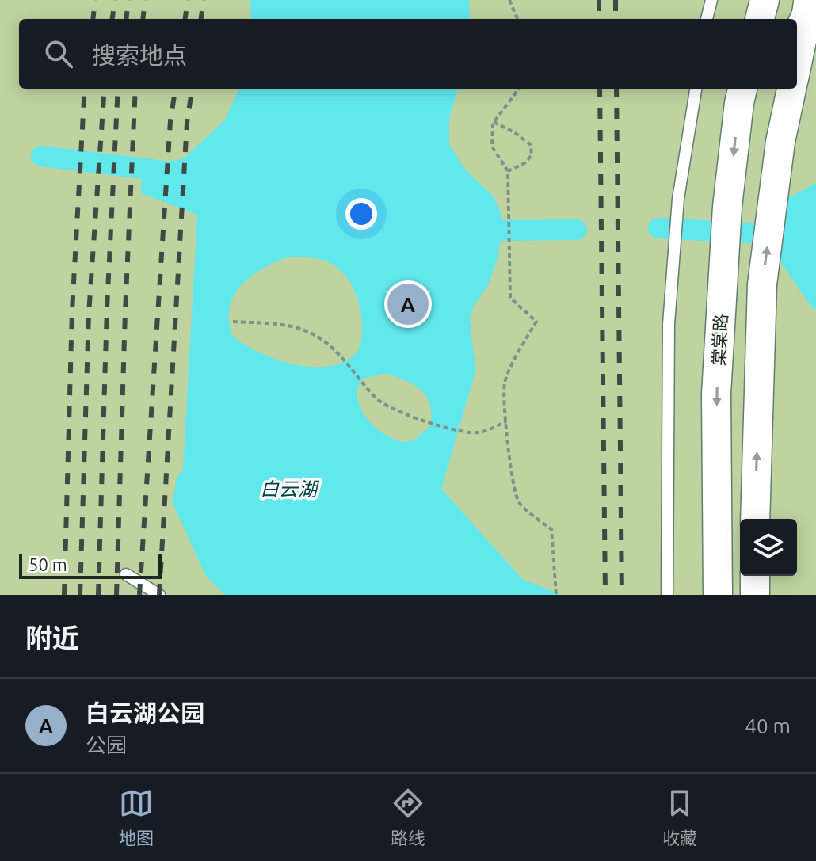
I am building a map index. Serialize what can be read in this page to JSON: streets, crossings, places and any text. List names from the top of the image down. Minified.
{"streets":{"street":["棠棠路"]},"water":["白云湖"],"scale_bar":"50 m","page":{"search":"搜索地点","pins":"A","scale":"50 m","heading":"附近","list":[{"mark":"A","name":"白云湖公园","note":"公园","value":"40 m"}],"nav":["地图","路线","收藏"]}}
